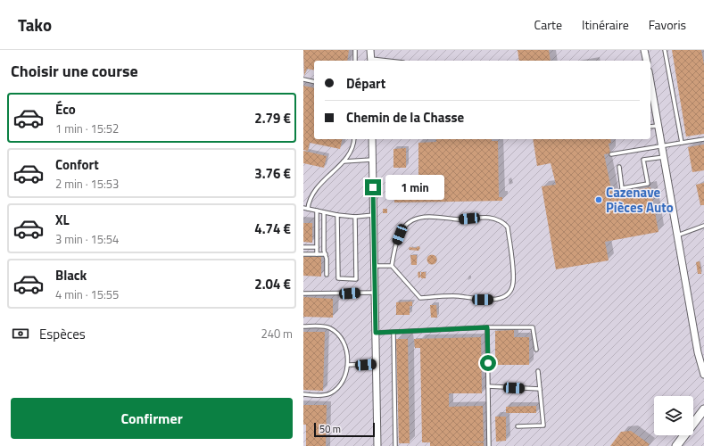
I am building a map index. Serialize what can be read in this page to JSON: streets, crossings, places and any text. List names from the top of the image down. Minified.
{"places":["Cazenave Pièces Auto"],"scale_bar":"50 m","page":{"header":"Tako","nav":["Carte","Itinéraire","Favoris"],"heading":"Choisir une course","banner":["Départ","Chemin de la Chasse"],"list":[{"name":"Éco","note":"1 min · 15:52","value":"2.79 €"},{"name":"Confort","note":"2 min · 15:53","value":"3.76 €"},{"name":"XL","note":"3 min · 15:54","value":"4.74 €"},{"name":"Black","note":"4 min · 15:55","value":"2.04 €"}],"bubble":"1 min","pay":["Espèces","240 m"],"buttons":"Confirmer","scale":"50 m"}}
